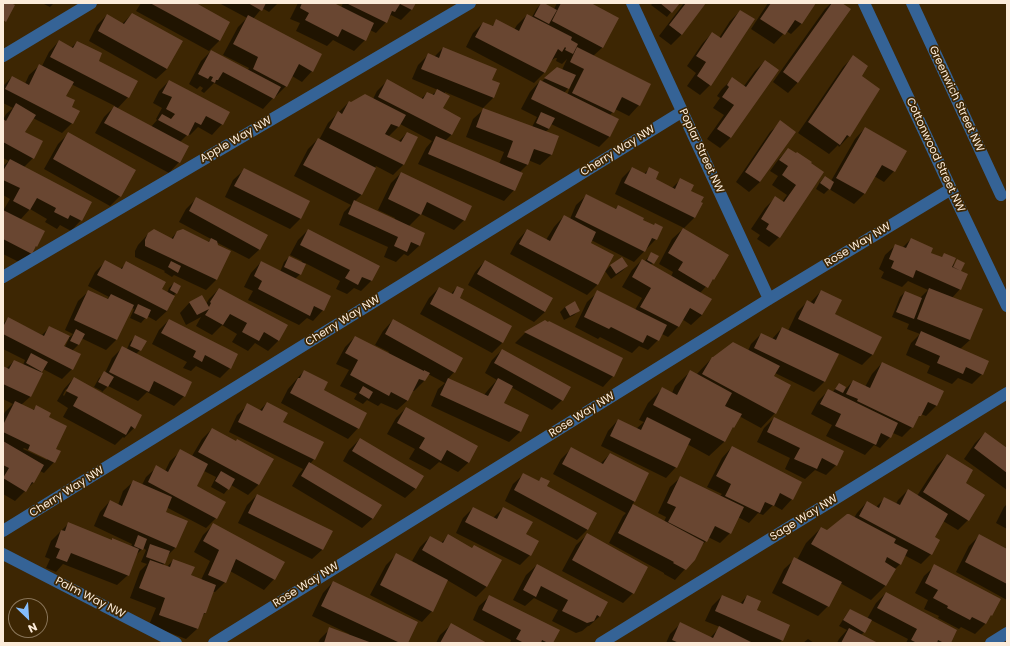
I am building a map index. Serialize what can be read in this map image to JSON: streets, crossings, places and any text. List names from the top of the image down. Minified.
{"streets":{"street":["Greenwich Street NW","Apple Way NW","Cherry Way NW","Poplar Street NW","Cottonwood Street NW","Rose Way NW","Sage Way NW","Palm Way NW"]},"crossings":[["Cherry Way NW","Poplar Street NW"],["Poplar Street NW","Rose Way NW"],["Cottonwood Street NW","Rose Way NW"]],"north":"bottom right"}
